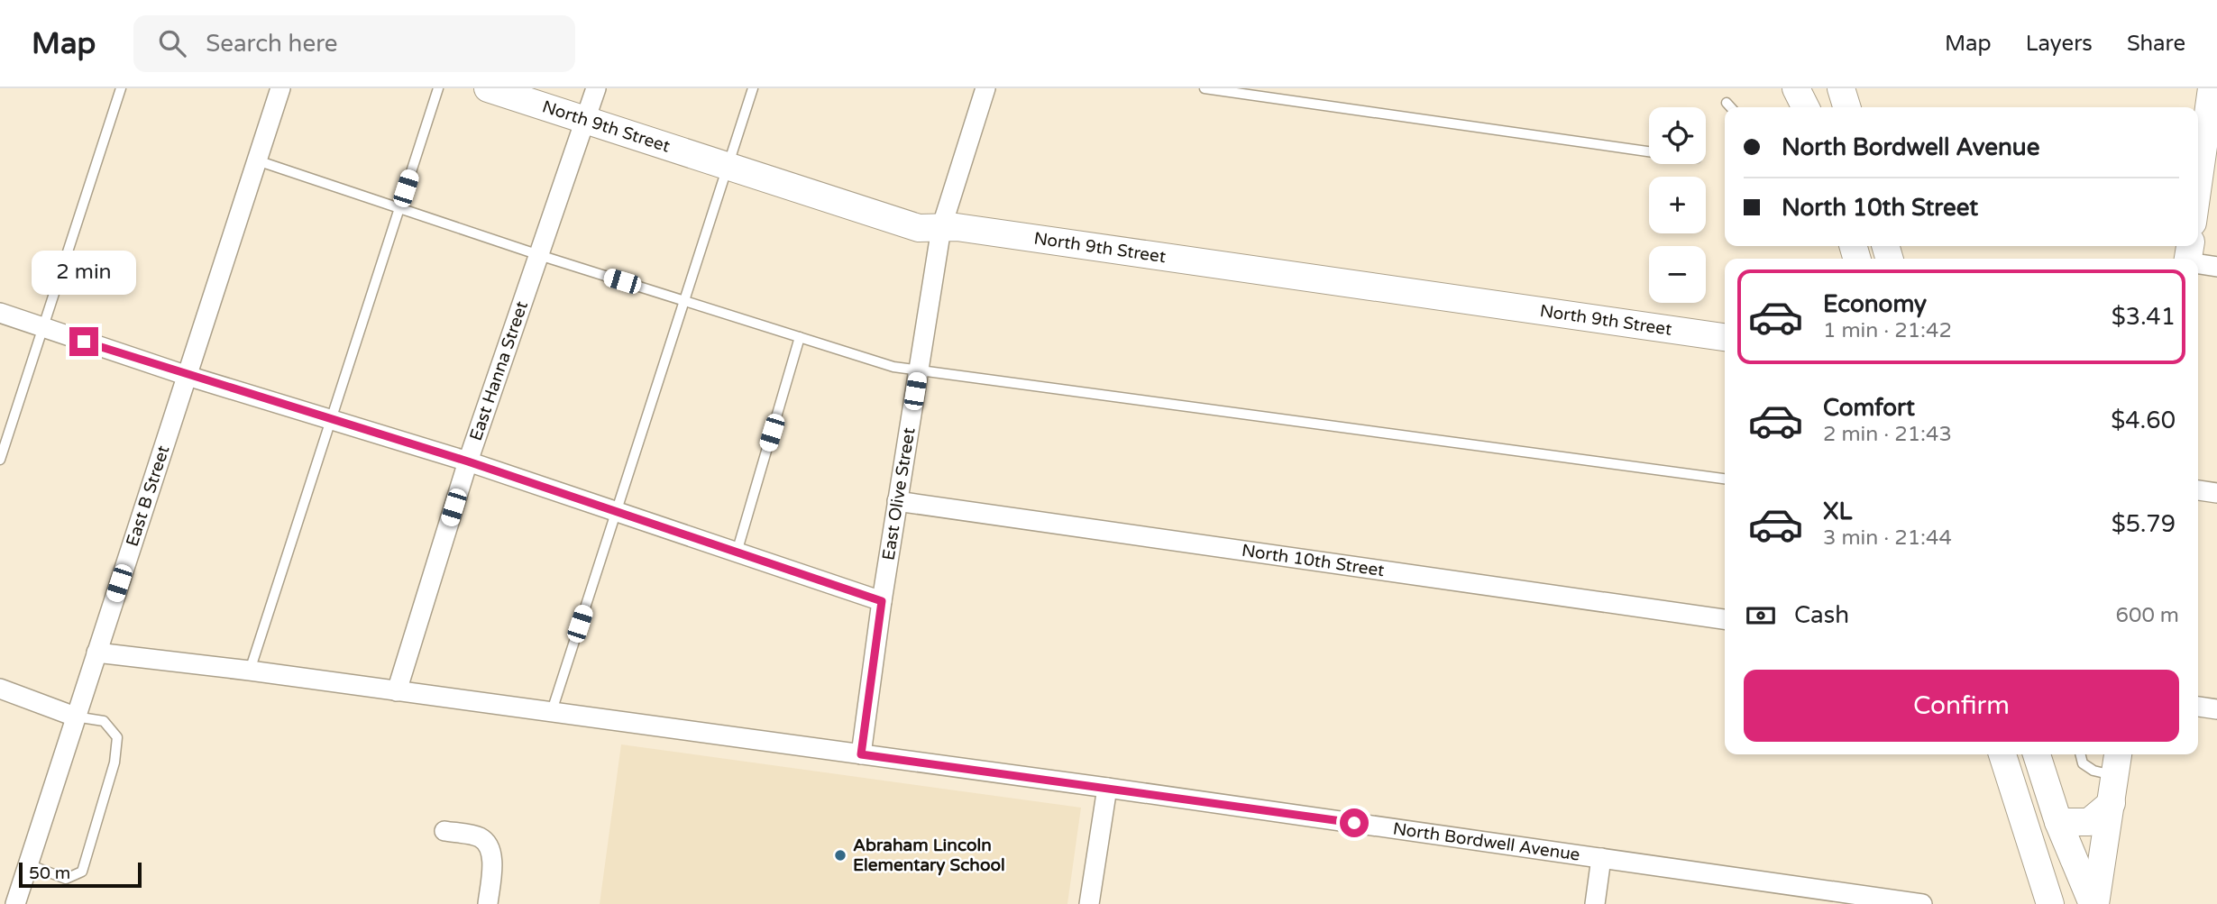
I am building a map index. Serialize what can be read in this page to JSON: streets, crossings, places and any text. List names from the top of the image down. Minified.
{"streets":{"street":["North 9th Street","East Hanna Street","East Olive Street","East B Street","North 10th Street","North Bordwell Avenue"]},"crossings":[["North 9th Street","East Hanna Street"],["North 9th Street","East Olive Street"],["East Hanna Street","North Bordwell Avenue"],["East Olive Street","North 10th Street"],["East Olive Street","North Bordwell Avenue"],["East B Street","North Bordwell Avenue"]],"places":["Abraham Lincoln Elementary School"],"scale_bar":"50 m","page":{"header":"Map","search":"Search here","nav":["Map","Layers","Share"],"map_buttons":["+","−"],"banner":["North Bordwell Avenue","North 10th Street"],"bubble":"2 min","list":[{"name":"Economy","note":"1 min · 21:42","value":"$3.41"},{"name":"Comfort","note":"2 min · 21:43","value":"$4.60"},{"name":"XL","note":"3 min · 21:44","value":"$5.79"}],"pay":["Cash","600 m"],"buttons":"Confirm","scale":"50 m"}}
